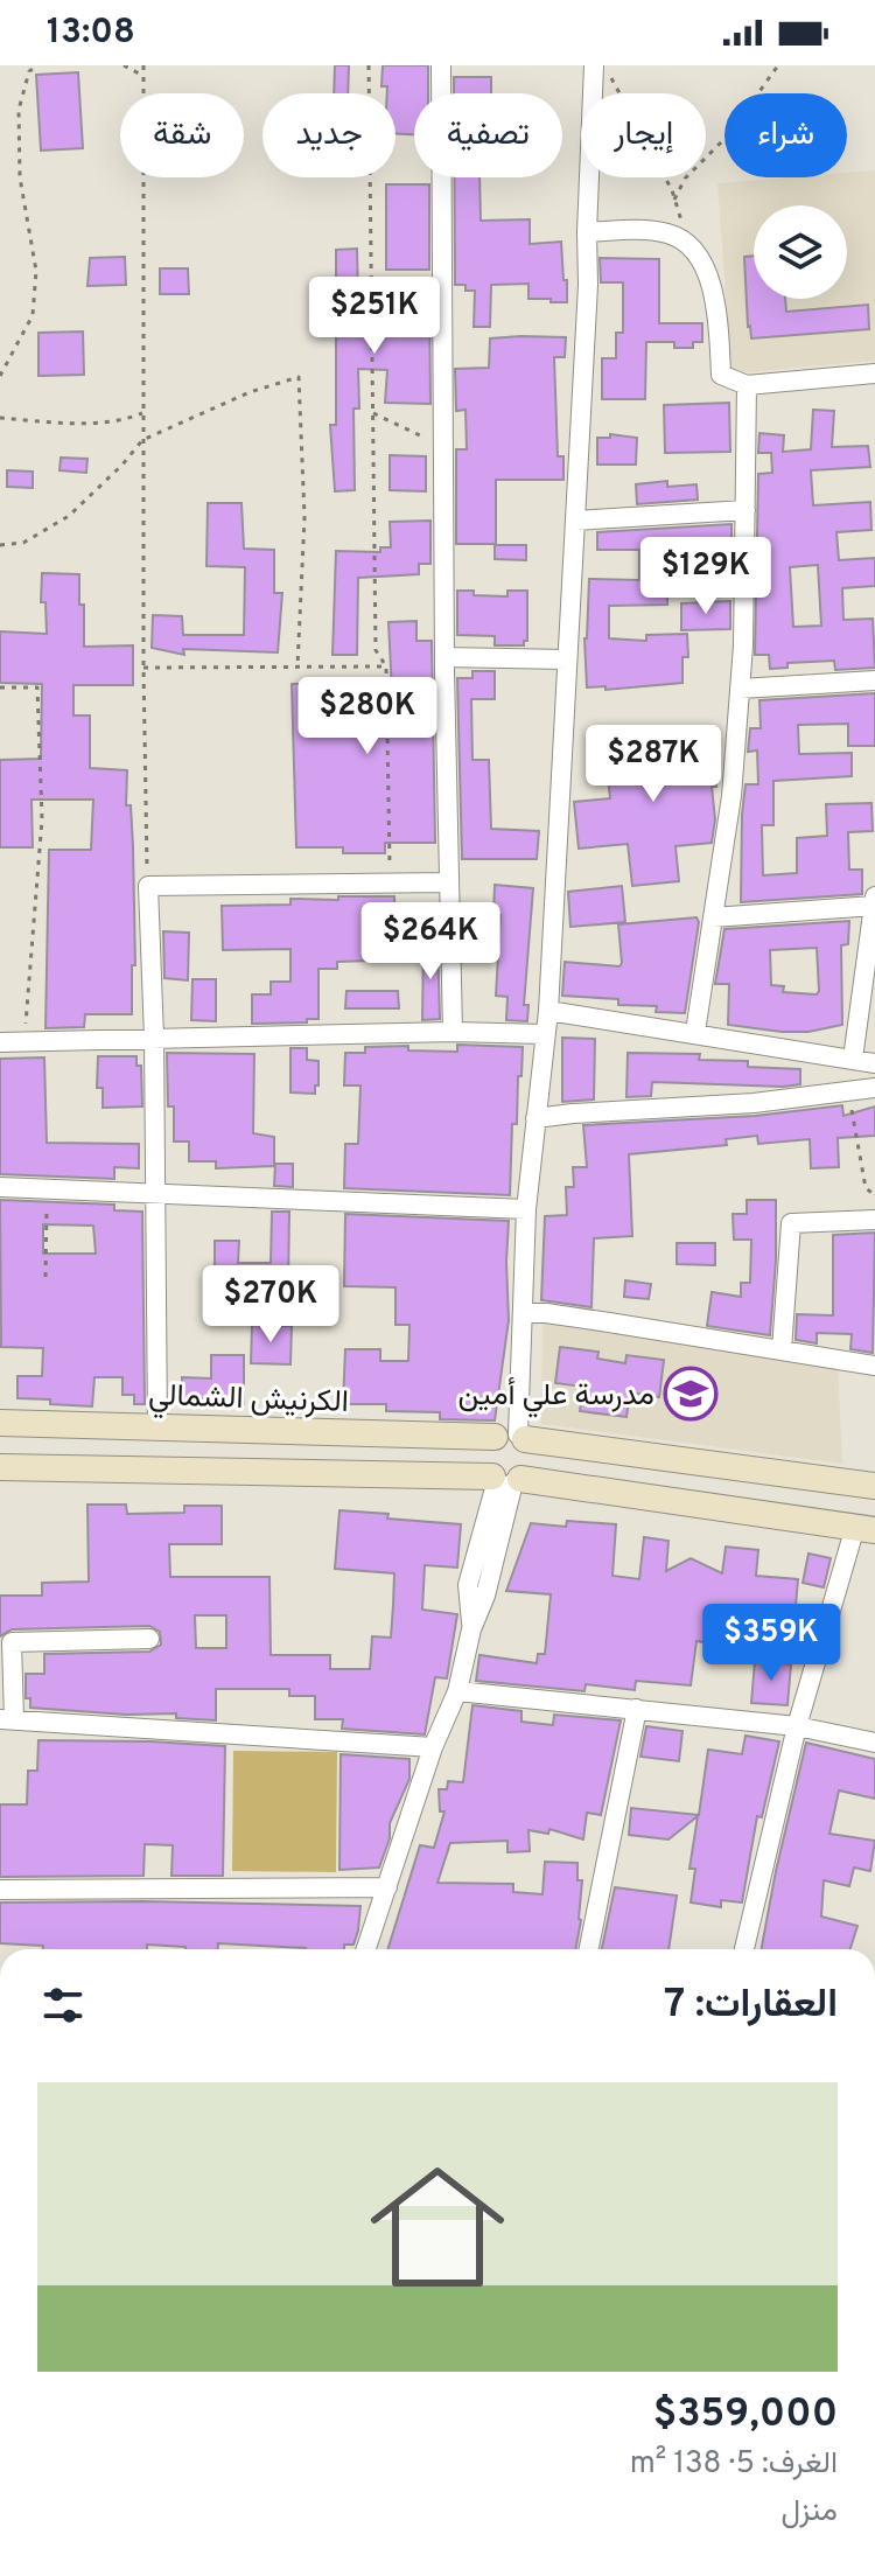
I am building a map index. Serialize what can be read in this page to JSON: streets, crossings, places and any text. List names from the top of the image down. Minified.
{"streets":{"main road":["الكرنيش الشمالي"]},"places":{"school or university":["مدرسة علي أمين"]},"page":{"status":"13:08","chip":["شراء","إيجار","تصفية","جديد","شقة"],"price":["$251K","$129K","$280K","$287K","$264K","$270K","$359K"],"heading":"العقارات: 7","list":[{"name":"$359,000","note":"الغرف: 5 · 138 m² · منزل"}]}}
